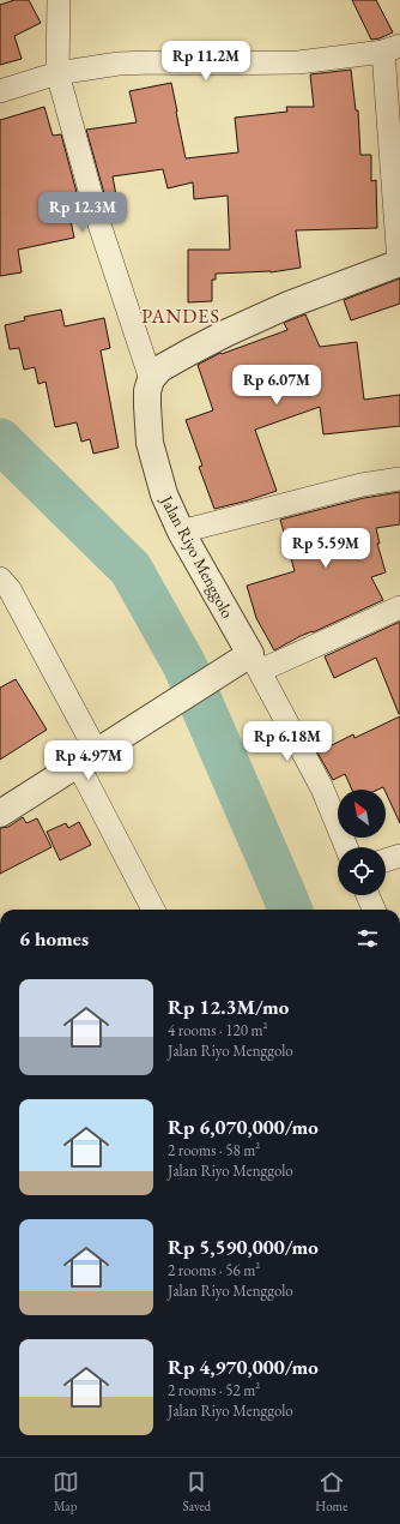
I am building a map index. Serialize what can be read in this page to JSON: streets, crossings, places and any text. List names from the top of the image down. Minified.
{"streets":{"street":["Jalan Riyo Menggolo"]},"districts":["PANDES"],"north":"top left","page":{"price":["Rp 11.2M","Rp 12.3M","Rp 6.07M","Rp 5.59M","Rp 6.18M","Rp 4.97M"],"heading":"6 homes","list":[{"name":"Rp 12.3M/mo","note":"4 rooms · 120 m² · Jalan Riyo Menggolo"},{"name":"Rp 6,070,000/mo","note":"2 rooms · 58 m² · Jalan Riyo Menggolo"},{"name":"Rp 5,590,000/mo","note":"2 rooms · 56 m² · Jalan Riyo Menggolo"},{"name":"Rp 4,970,000/mo","note":"2 rooms · 52 m² · Jalan Riyo Menggolo"}],"tabs":["Map","Saved","Home"]}}
